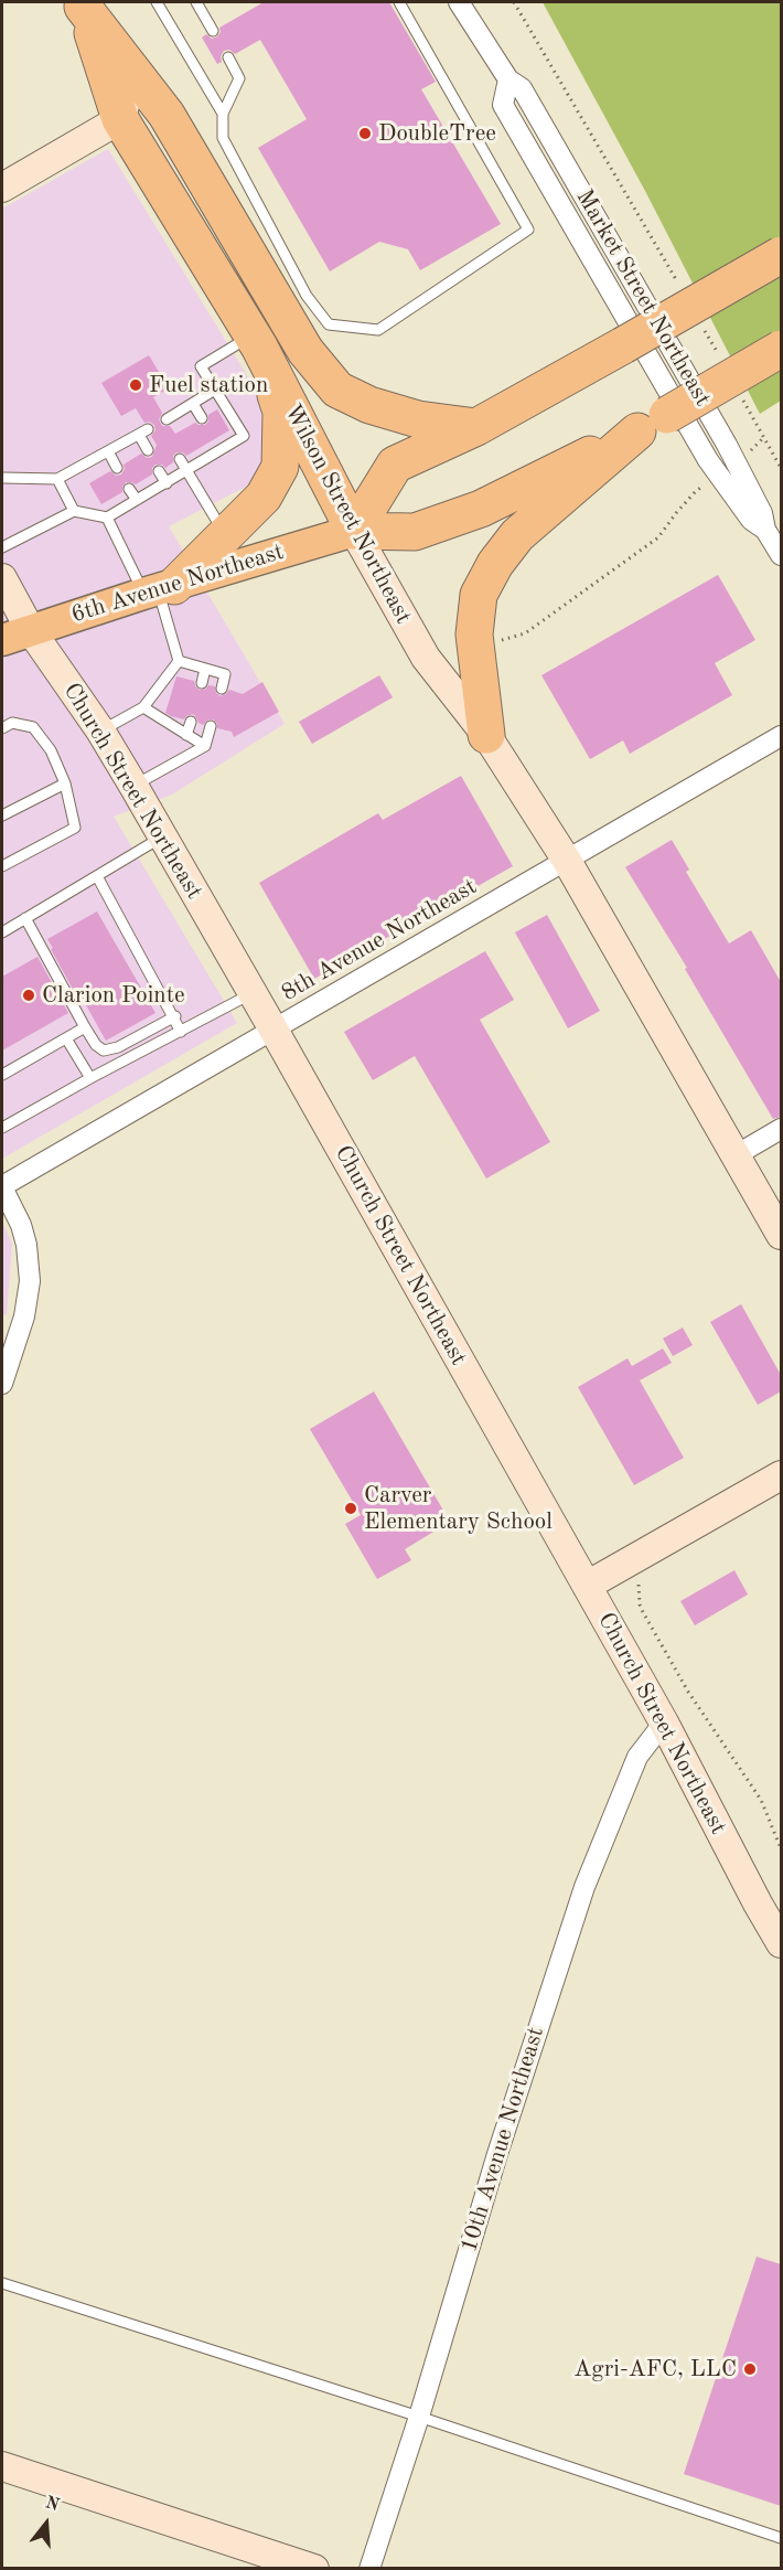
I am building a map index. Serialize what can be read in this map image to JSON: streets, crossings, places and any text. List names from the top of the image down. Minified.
{"streets":{"highway":["Wilson Street Northeast","6th Avenue Northeast"],"street":["Market Street Northeast","Church Street Northeast","8th Avenue Northeast","10th Avenue Northeast"]},"crossings":[["Wilson Street Northeast","6th Avenue Northeast"],["Wilson Street Northeast","8th Avenue Northeast"],["6th Avenue Northeast","Church Street Northeast"],["Church Street Northeast","8th Avenue Northeast"],["Church Street Northeast","10th Avenue Northeast"]],"places":["DoubleTree","Fuel station","Clarion Pointe","Carver Elementary School","Agri-AFC, LLC"],"north":"top"}
